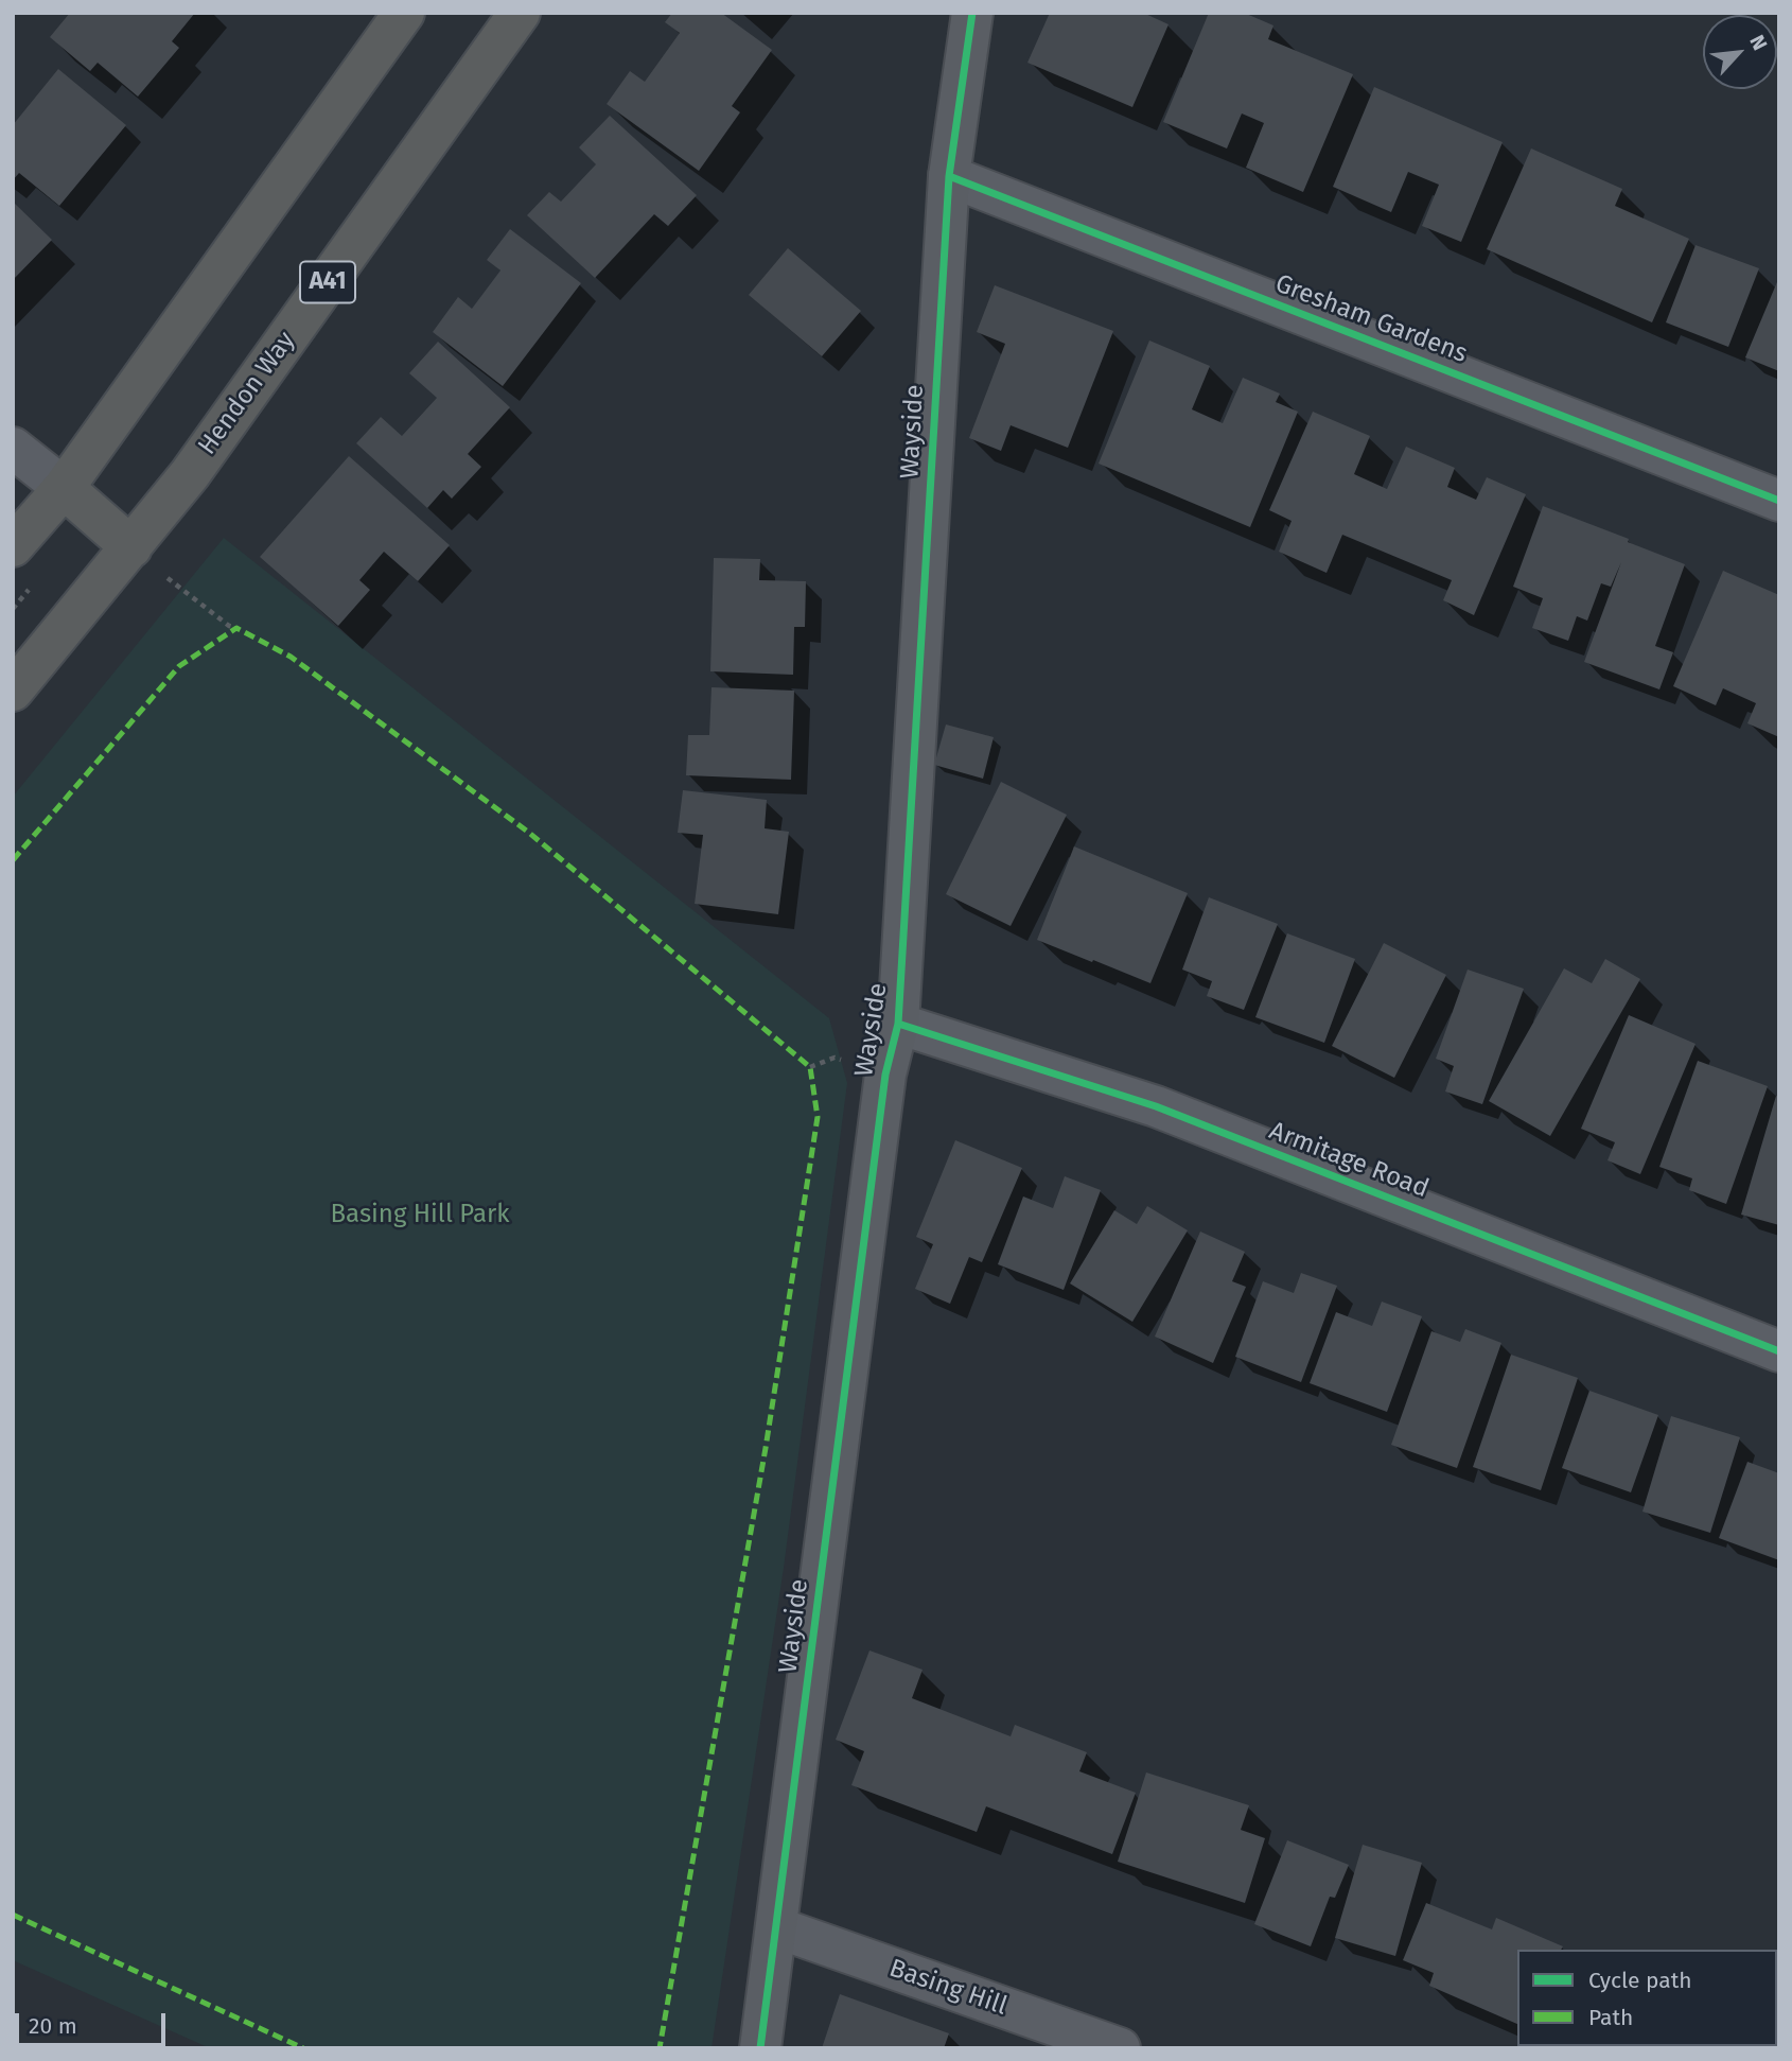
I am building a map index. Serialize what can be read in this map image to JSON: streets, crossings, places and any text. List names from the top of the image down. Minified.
{"streets":{"highway":["A41","Hendon Way"],"street":["Gresham Gardens","Wayside","Armitage Road","Basing Hill"]},"crossings":[["Gresham Gardens","Wayside"],["Wayside","Armitage Road"],["Wayside","Basing Hill"]],"parks":["Basing Hill Park"],"legend":["Cycle path","Path"],"scale_bar":"20 m","north":"top right"}
